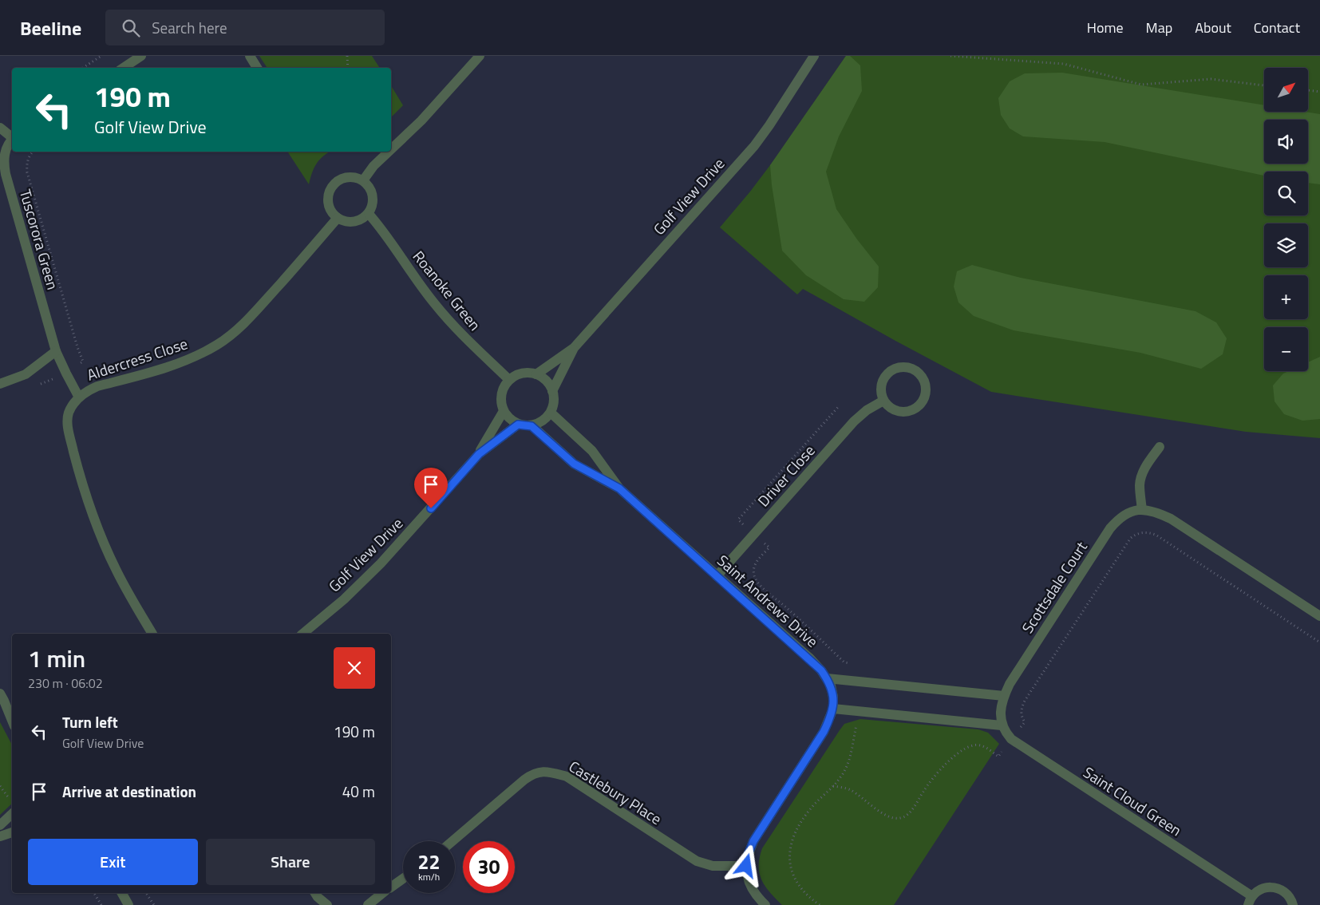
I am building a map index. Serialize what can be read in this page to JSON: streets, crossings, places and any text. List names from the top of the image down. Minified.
{"streets":{"street":["Golf View Drive","Tuscorora Green","Roanoke Green","Aldercress Close","Driver Close","Scottsdale Court","Saint Andrews Drive","Castlebury Place","Saint Cloud Green"]},"crossings":[["Golf View Drive","Roanoke Green"],["Golf View Drive","Saint Andrews Drive"],["Tuscorora Green","Aldercress Close"],["Roanoke Green","Aldercress Close"],["Roanoke Green","Saint Andrews Drive"],["Driver Close","Saint Andrews Drive"],["Scottsdale Court","Saint Cloud Green"],["Saint Andrews Drive","Castlebury Place"]],"north":"top right","page":{"header":"Beeline","search":"Search here","nav":["Home","Map","About","Contact"],"map_buttons":["+","−"],"turn":["190 m","Golf View Drive"],"heading":["1 min","230 m · 06:02"],"list":[{"name":"Turn left","note":"Golf View Drive","value":"190 m"},{"name":"Arrive at destination","value":"40 m"}],"buttons":["Exit","Share"],"speed":"22 km/h","limit":"30"}}
